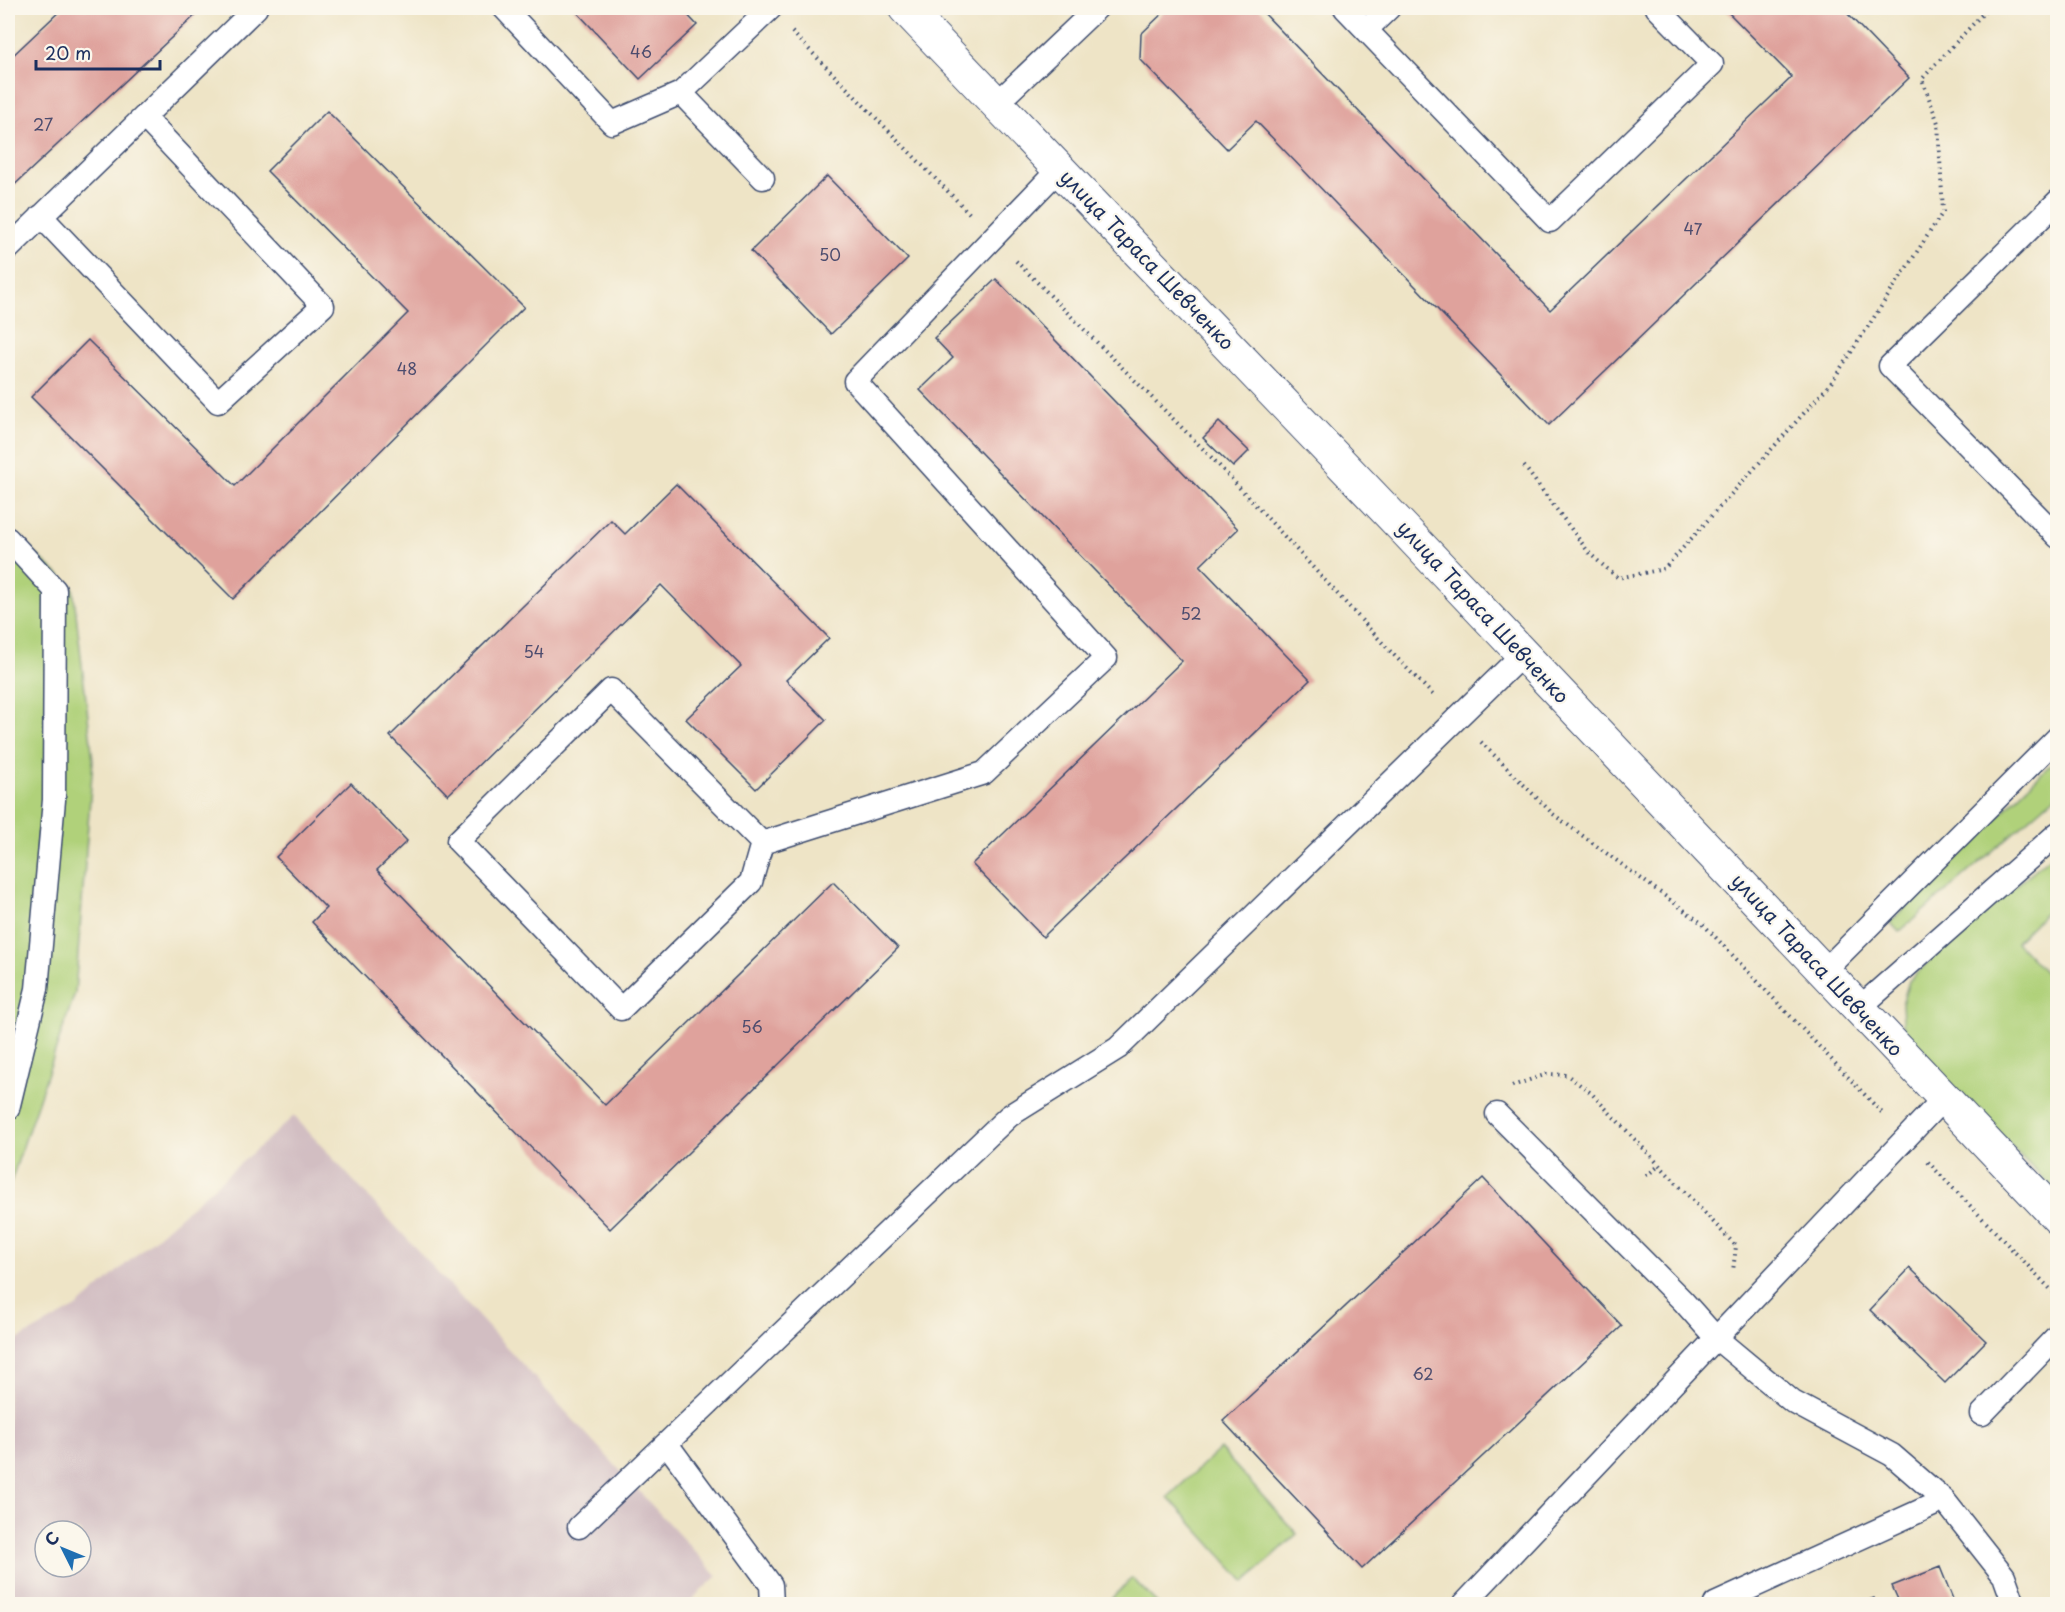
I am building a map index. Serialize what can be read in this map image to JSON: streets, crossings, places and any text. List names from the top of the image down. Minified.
{"streets":{"main road":["улица Тараса Шевченко"]},"house_numbers":["46","27","47","50","48","52","54","56","62"],"scale_bar":"20 m","north":"top left"}
